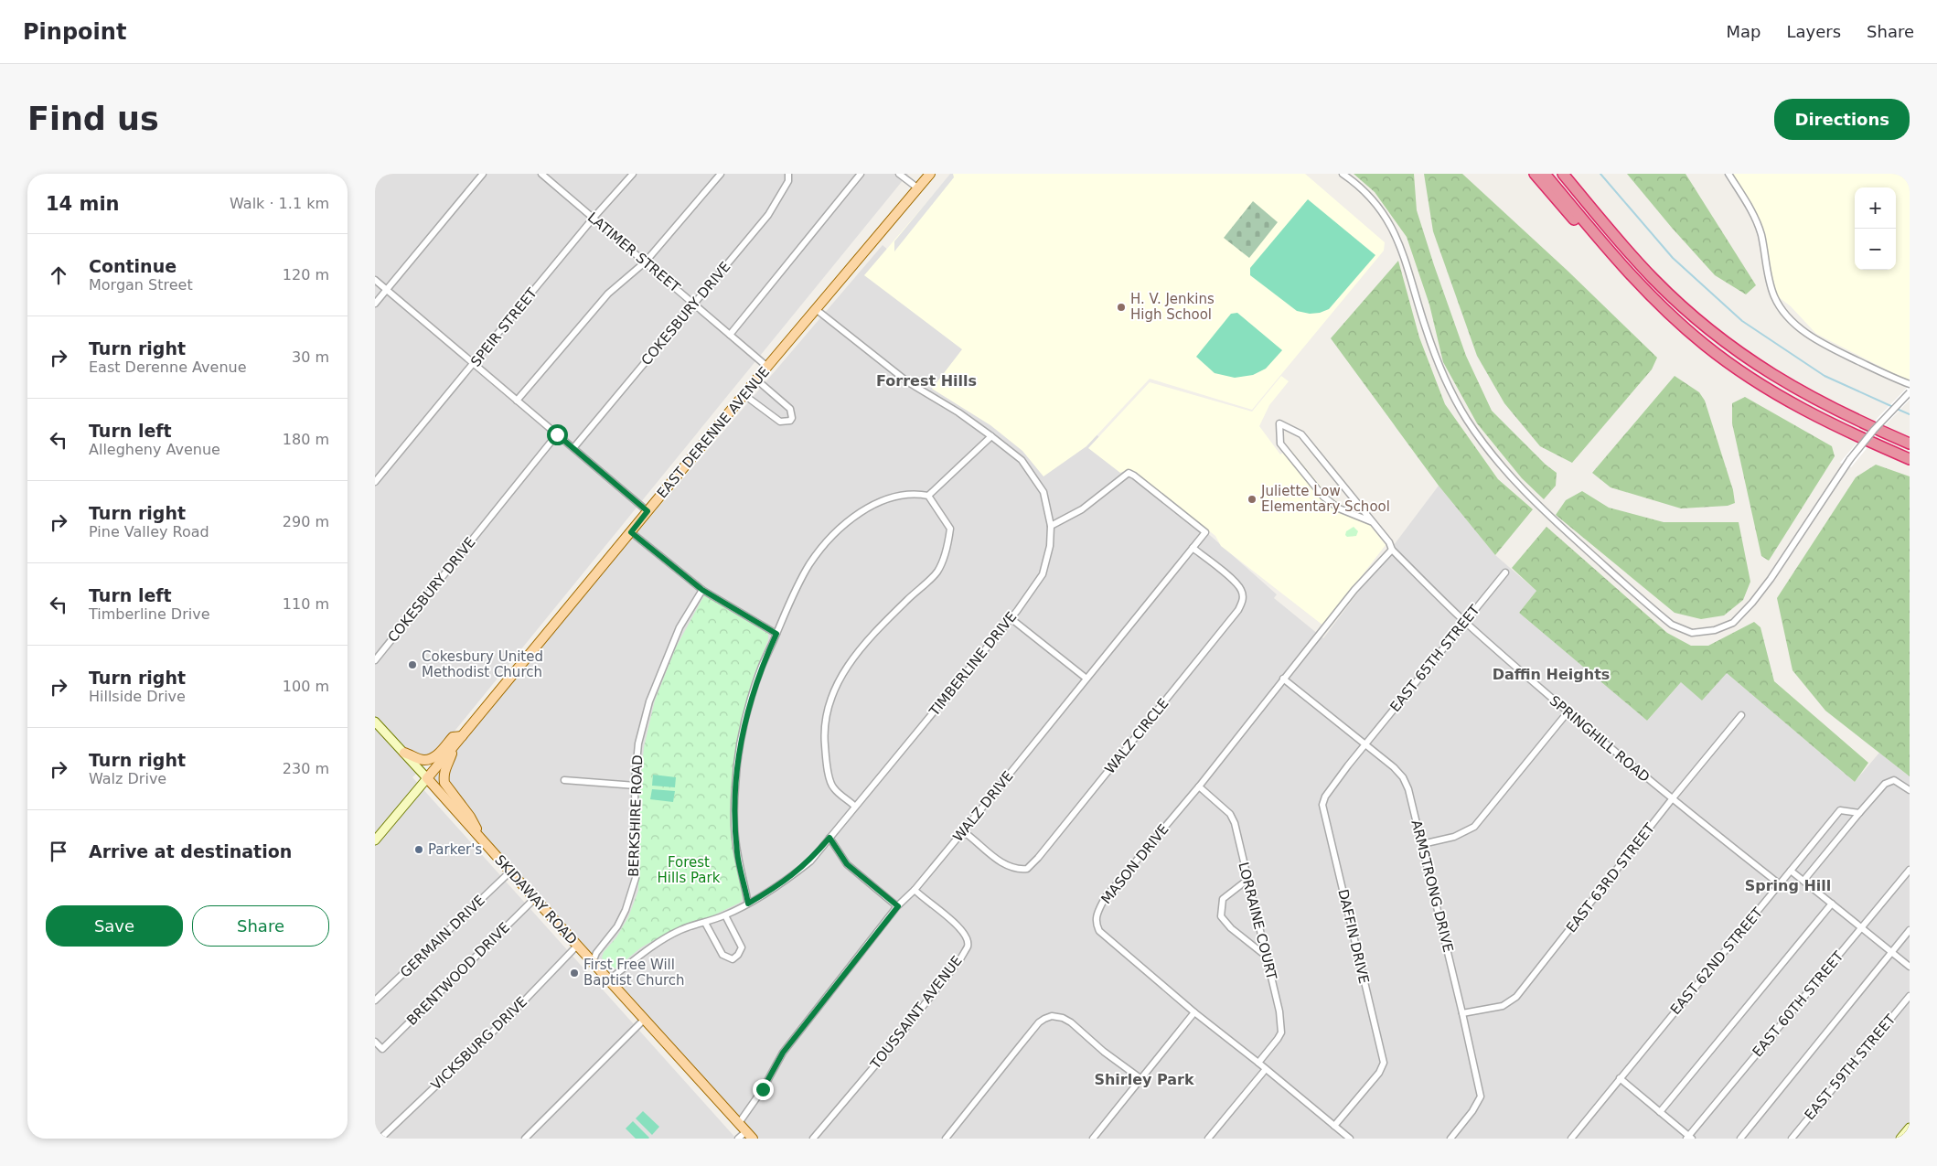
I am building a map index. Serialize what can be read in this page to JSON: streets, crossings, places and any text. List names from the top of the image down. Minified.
{"streets":{"main road":["EAST DERENNE AVENUE","SKIDAWAY ROAD"],"street":["LATIMER STREET","COKESBURY DRIVE","SPEIR STREET","EAST 65TH STREET","TIMBERLINE DRIVE","WALZ CIRCLE","SPRINGHILL ROAD","WALZ DRIVE","BERKSHIRE ROAD","MASON DRIVE","EAST 63RD STREET","ARMSTRONG DRIVE","LORRAINE COURT","GERMAIN DRIVE","DAFFIN DRIVE","EAST 62ND STREET","BRENTWOOD DRIVE","EAST 60TH STREET","TOUSSAINT AVENUE","VICKSBURG DRIVE","EAST 59TH STREET"]},"crossings":[["LATIMER STREET","COKESBURY DRIVE"],["LATIMER STREET","SPEIR STREET"],["LATIMER STREET","EAST DERENNE AVENUE"],["EAST DERENNE AVENUE","TIMBERLINE DRIVE"],["EAST DERENNE AVENUE","SKIDAWAY ROAD"],["EAST 65TH STREET","SPRINGHILL ROAD"],["EAST 65TH STREET","ARMSTRONG DRIVE"],["EAST 65TH STREET","DAFFIN DRIVE"],["TIMBERLINE DRIVE","WALZ DRIVE"],["TIMBERLINE DRIVE","SKIDAWAY ROAD"],["WALZ CIRCLE","WALZ DRIVE"],["SPRINGHILL ROAD","MASON DRIVE"],["SPRINGHILL ROAD","EAST 63RD STREET"],["SPRINGHILL ROAD","EAST 62ND STREET"],["WALZ DRIVE","SKIDAWAY ROAD"],["WALZ DRIVE","TOUSSAINT AVENUE"],["BERKSHIRE ROAD","SKIDAWAY ROAD"],["MASON DRIVE","ARMSTRONG DRIVE"],["MASON DRIVE","LORRAINE COURT"],["MASON DRIVE","DAFFIN DRIVE"],["EAST 63RD STREET","ARMSTRONG DRIVE"],["ARMSTRONG DRIVE","DAFFIN DRIVE"],["SKIDAWAY ROAD","GERMAIN DRIVE"],["SKIDAWAY ROAD","BRENTWOOD DRIVE"],["SKIDAWAY ROAD","VICKSBURG DRIVE"]],"districts":["Forrest Hills","Daffin Heights","Spring Hill","Shirley Park"],"parks":["Forest Hills Park"],"places":["H. V. Jenkins High School","Juliette Low Elementary School","Cokesbury United Methodist Church","Parker's","First Free Will Baptist Church"],"page":{"header":"Pinpoint","nav":["Map","Layers","Share"],"buttons":["Directions",["Save","Share"]],"title":"Find us","heading":["14 min","Walk · 1.1 km"],"map_buttons":["+","−"],"list":[["Continue","Morgan Street","120 m"],["Turn right","East Derenne Avenue","30 m"],["Turn left","Allegheny Avenue","180 m"],["Turn right","Pine Valley Road","290 m"],["Turn left","Timberline Drive","110 m"],["Turn right","Hillside Drive","100 m"],["Turn right","Walz Drive","230 m"],"Arrive at destination"]}}
